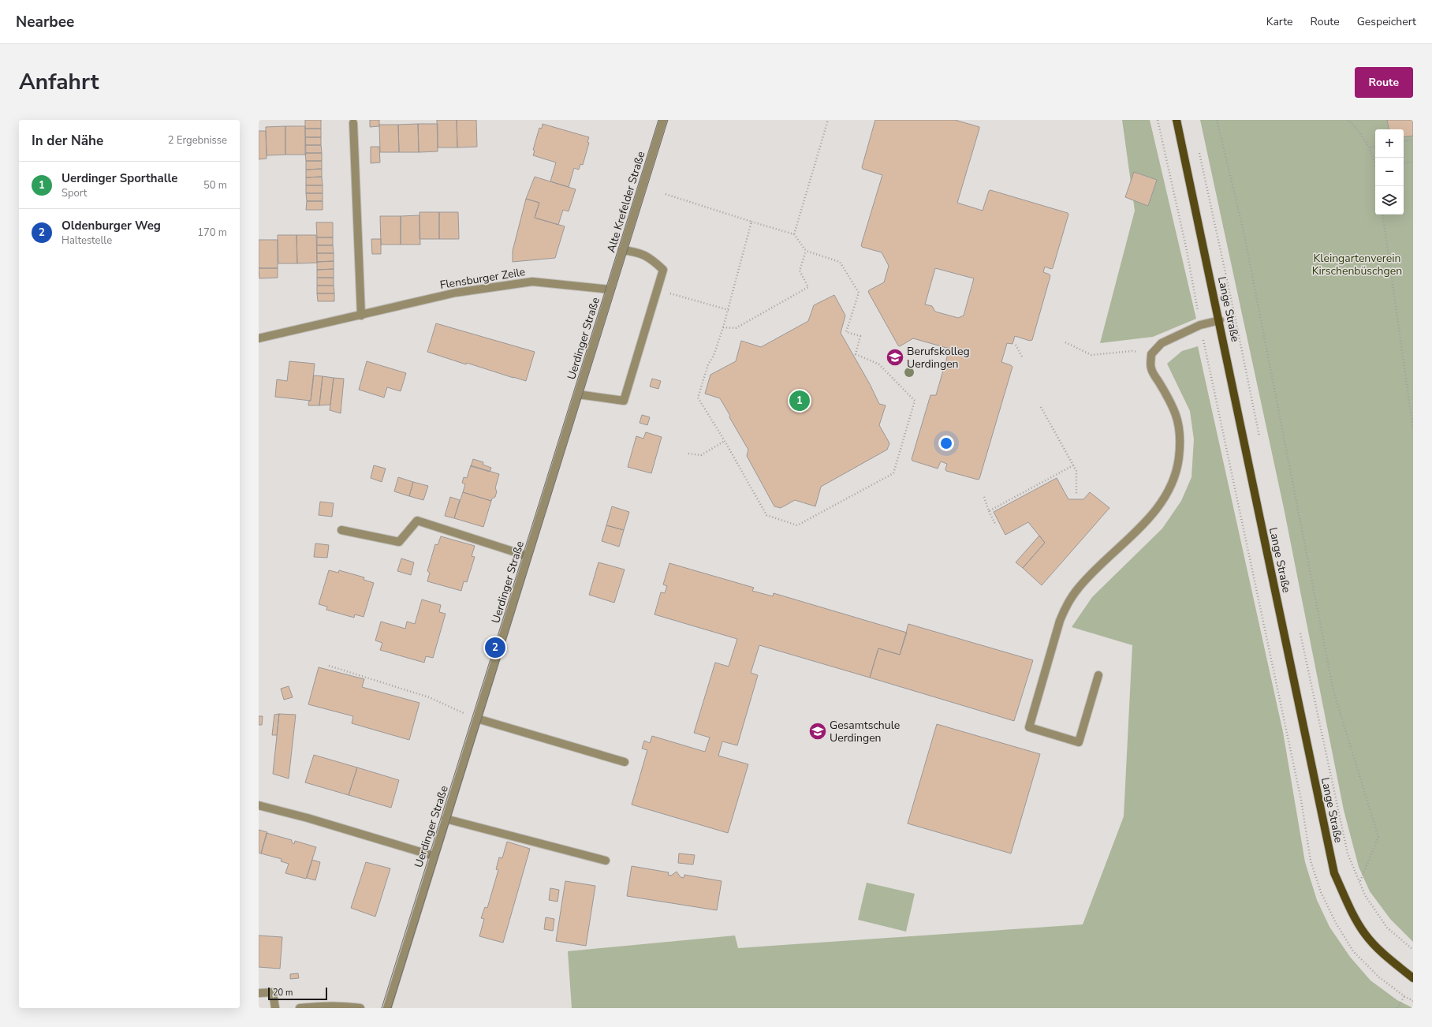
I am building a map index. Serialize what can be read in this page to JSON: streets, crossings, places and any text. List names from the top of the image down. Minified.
{"streets":{"main road":["Lange Straße"],"street":["Alte Krefelder Straße","Flensburger Zeile","Uerdinger Straße"]},"crossings":[["Alte Krefelder Straße","Flensburger Zeile"],["Alte Krefelder Straße","Uerdinger Straße"],["Flensburger Zeile","Uerdinger Straße"]],"parks":["Kleingartenverein Kirschenbüschgen"],"places":{"school or university":["Berufskolleg Uerdingen","Gesamtschule Uerdingen"]},"scale_bar":"20 m","page":{"header":"Nearbee","nav":["Karte","Route","Gespeichert"],"title":"Anfahrt","buttons":"Route","heading":["In der Nähe","2 Ergebnisse"],"map_buttons":["+","−"],"list":[{"mark":"1","name":"Uerdinger Sporthalle","note":"Sport","value":"50 m"},{"mark":"2","name":"Oldenburger Weg","note":"Haltestelle","value":"170 m"}],"pins":["1","2"],"scale":"20 m"}}
